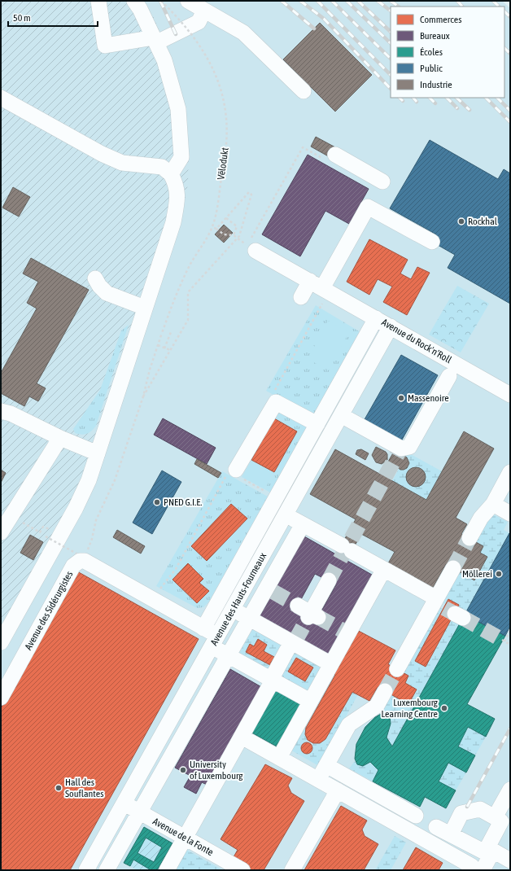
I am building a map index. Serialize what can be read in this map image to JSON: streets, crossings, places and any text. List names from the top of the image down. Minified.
{"streets":{"street":["Avenue du Rock'n'Roll","Avenue des Hauts-Fourneaux","Avenue des Sidérurgistes","Avenue de la Fonte"],"path":["Vëlodukt"]},"crossings":[["Avenue du Rock'n'Roll","Avenue des Hauts-Fourneaux"],["Avenue des Hauts-Fourneaux","Avenue de la Fonte"]],"places":["Rockhal","Massenoire","PNED G.I.E.","Möllerei","Luxembourg Learning Centre","University of Luxembourg","Hall des Souflantes"],"legend":["Commerces","Bureaux","Écoles","Public","Industrie"],"scale_bar":"50 m"}
